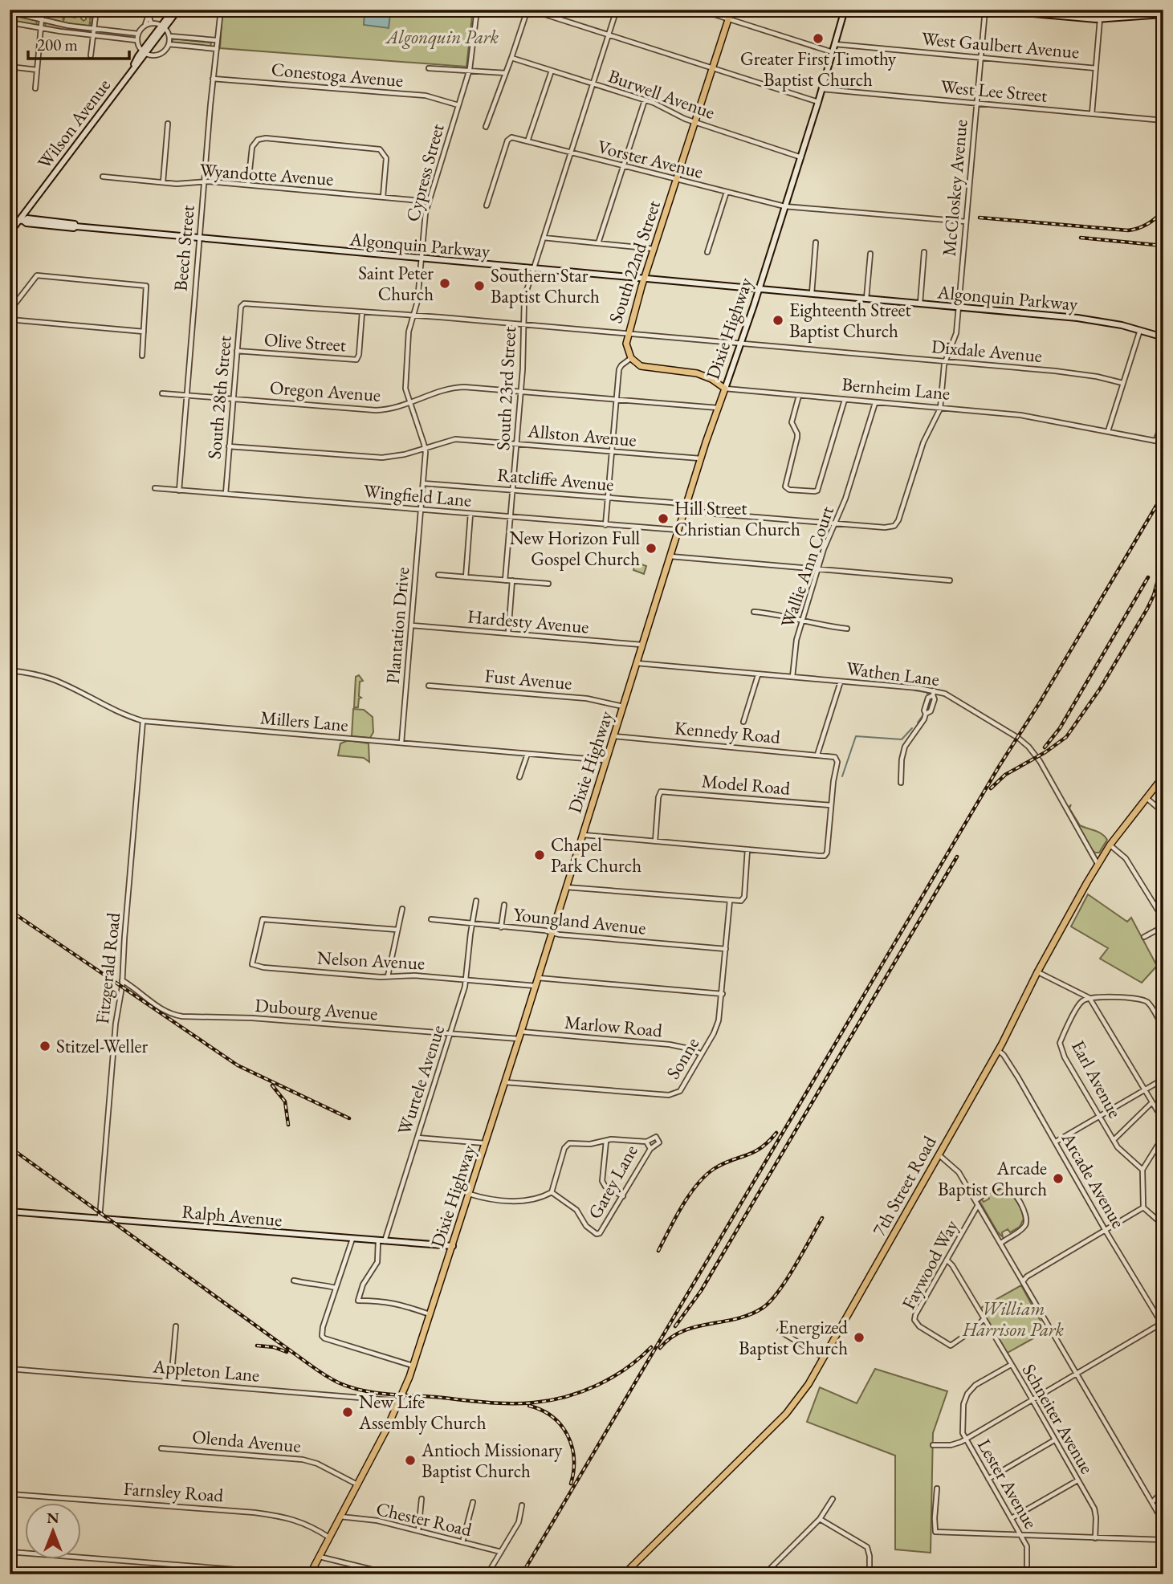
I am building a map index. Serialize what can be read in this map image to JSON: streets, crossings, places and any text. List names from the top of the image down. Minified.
{"streets":{"main road":["South 22nd Street","Dixie Highway","Bernheim Lane","7th Street Road"],"street":["West Gaulbert Avenue","Conestoga Avenue","West Lee Street","Burwell Avenue","Wilson Avenue","Vorster Avenue","Cypress Street","Wyandotte Avenue","McCloskey Avenue","Algonquin Parkway","Beech Street","Olive Street","Dixdale Avenue","South 23rd Street","Oregon Avenue","South 28th Street","Allston Avenue","Ratcliffe Avenue","Wingfield Lane","Wallie Ann Court","Hardesty Avenue","Plantation Drive","Wathen Lane","Fust Avenue","Millers Lane","Kennedy Road","Model Road","Youngland Avenue","Nelson Avenue","Fitzgerald Road","Dubourg Avenue","Marlow Road","Sonne","Earl Avenue","Wurtele Avenue","Arcade Avenue","Garey Lane","Ralph Avenue","Faywood Way","Appleton Lane","Schneiter Avenue","Olenda Avenue","Lester Avenue","Farnsley Road","Chester Road"]},"crossings":[["West Gaulbert Avenue","McCloskey Avenue"],["West Gaulbert Avenue","Dixie Highway"],["Conestoga Avenue","Cypress Street"],["Conestoga Avenue","Beech Street"],["West Lee Street","McCloskey Avenue"],["West Lee Street","Dixie Highway"],["Burwell Avenue","South 22nd Street"],["Burwell Avenue","Dixie Highway"],["Burwell Avenue","South 23rd Street"],["Wilson Avenue","Algonquin Parkway"],["Vorster Avenue","McCloskey Avenue"],["Vorster Avenue","South 22nd Street"],["Vorster Avenue","Dixie Highway"],["Vorster Avenue","South 23rd Street"],["Cypress Street","Wyandotte Avenue"],["Cypress Street","Algonquin Parkway"],["Cypress Street","Dixdale Avenue"],["Cypress Street","Oregon Avenue"],["Cypress Street","Allston Avenue"],["Cypress Street","Ratcliffe Avenue"],["Cypress Street","Wingfield Lane"],["Cypress Street","Plantation Drive"],["Wyandotte Avenue","Beech Street"],["McCloskey Avenue","Algonquin Parkway"],["McCloskey Avenue","Dixdale Avenue"],["McCloskey Avenue","Bernheim Lane"],["McCloskey Avenue","Ratcliffe Avenue"],["Algonquin Parkway","Beech Street"],["Algonquin Parkway","South 22nd Street"],["Algonquin Parkway","Dixie Highway"],["Algonquin Parkway","South 23rd Street"],["Beech Street","Oregon Avenue"],["Beech Street","Wingfield Lane"],["South 22nd Street","Dixdale Avenue"],["South 22nd Street","Bernheim Lane"],["Dixie Highway","Dixdale Avenue"],["Dixie Highway","Bernheim Lane"],["Dixie Highway","Oregon Avenue"],["Dixie Highway","Allston Avenue"],["Dixie Highway","Ratcliffe Avenue"],["Dixie Highway","Wingfield Lane"],["Dixie Highway","Hardesty Avenue"],["Dixie Highway","Wathen Lane"],["Dixie Highway","Fust Avenue"],["Dixie Highway","Millers Lane"],["Dixie Highway","Kennedy Road"],["Dixie Highway","Youngland Avenue"],["Dixie Highway","Nelson Avenue"],["Dixie Highway","Dubourg Avenue"],["Dixie Highway","Marlow Road"],["Dixie Highway","Sonne"],["Dixie Highway","Wurtele Avenue"],["Dixie Highway","Ralph Avenue"],["Dixie Highway","Appleton Lane"],["Dixie Highway","Olenda Avenue"],["Dixie Highway","Farnsley Road"],["Dixie Highway","Chester Road"],["Olive Street","Dixdale Avenue"],["Olive Street","South 28th Street"],["Dixdale Avenue","South 23rd Street"],["Dixdale Avenue","South 28th Street"],["South 23rd Street","Oregon Avenue"],["South 23rd Street","Allston Avenue"],["South 23rd Street","Ratcliffe Avenue"],["South 23rd Street","Wingfield Lane"],["Bernheim Lane","Wallie Ann Court"],["Oregon Avenue","South 28th Street"],["South 28th Street","Allston Avenue"],["South 28th Street","Wingfield Lane"],["Ratcliffe Avenue","Wallie Ann Court"],["Wingfield Lane","Plantation Drive"],["Wallie Ann Court","Wathen Lane"],["Hardesty Avenue","Plantation Drive"],["Plantation Drive","Millers Lane"],["Wathen Lane","7th Street Road"],["Millers Lane","Fitzgerald Road"],["Kennedy Road","Model Road"],["Youngland Avenue","Sonne"],["Youngland Avenue","Wurtele Avenue"],["Nelson Avenue","Wurtele Avenue"],["Fitzgerald Road","Dubourg Avenue"],["Fitzgerald Road","Ralph Avenue"],["Dubourg Avenue","Wurtele Avenue"],["Marlow Road","Sonne"],["Wurtele Avenue","Ralph Avenue"],["Arcade Avenue","7th Street Road"],["Faywood Way","Schneiter Avenue"],["Schneiter Avenue","Lester Avenue"]],"parks":["Algonquin Park","William Harrison Park"],"places":["Greater First Timothy Baptist Church","Saint Peter Church","Southern Star Baptist Church","Eighteenth Street Baptist Church","Hill Street Christian Church","New Horizon Full Gospel Church","Chapel Park Church","Stitzel-Weller","Arcade Baptist Church","Energized Baptist Church","New Life Assembly Church","Antioch Missionary Baptist Church"],"scale_bar":"200 m","north":"top"}
